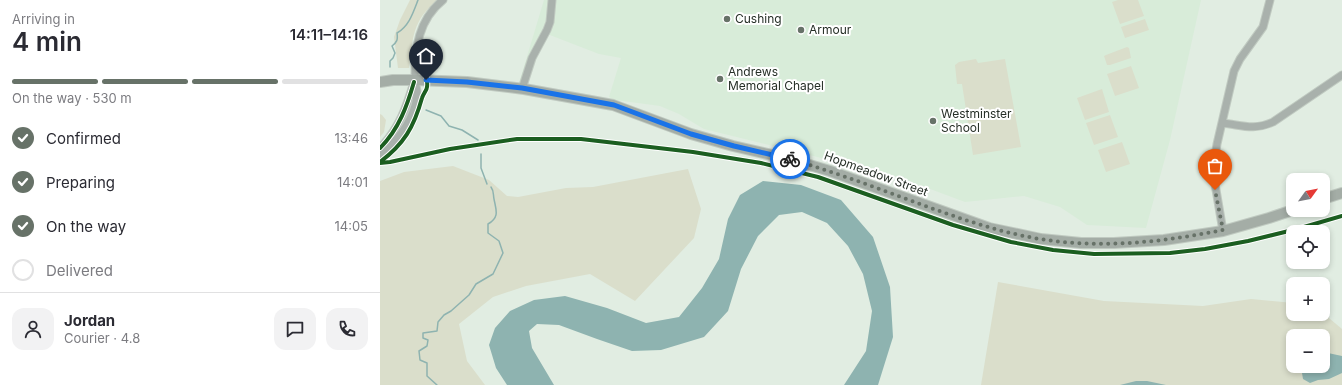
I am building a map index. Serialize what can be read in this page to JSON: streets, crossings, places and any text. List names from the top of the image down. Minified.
{"streets":{"highway":["Hopmeadow Street"]},"places":["Cushing","Armour","Andrews Memorial Chapel","Westminster School"],"north":"top right","page":{"heading":["4 min","Arriving in","14:11–14:16"],"panel":["Jordan","Courier · 4.8"],"bar":"On the way · 530 m","list":[["Confirmed","13:46"],["Preparing","14:01"],["On the way","14:05"],"Delivered"],"map_buttons":["+","−"]}}
